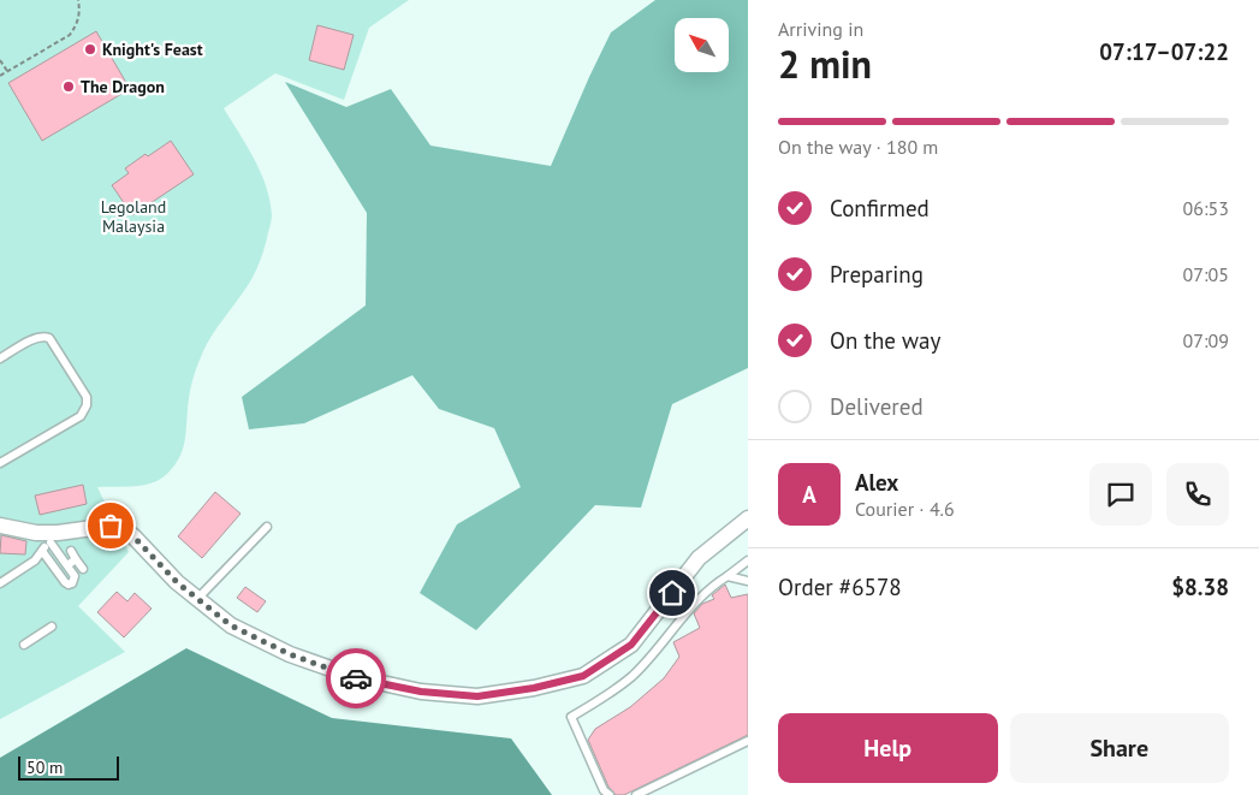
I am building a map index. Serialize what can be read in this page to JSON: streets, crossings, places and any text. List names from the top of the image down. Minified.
{"parks":["Legoland Malaysia"],"places":["Knight's Feast","The Dragon"],"scale_bar":"50 m","north":"top left","page":{"heading":["2 min","Arriving in","07:17–07:22"],"panel":["Alex","Courier · 4.6","Order #6578","$8.38"],"bar":"On the way · 180 m","list":[["Confirmed","06:53"],["Preparing","07:05"],["On the way","07:09"],"Delivered"],"round":"A","buttons":["Help","Share"],"scale":"50 m"}}
